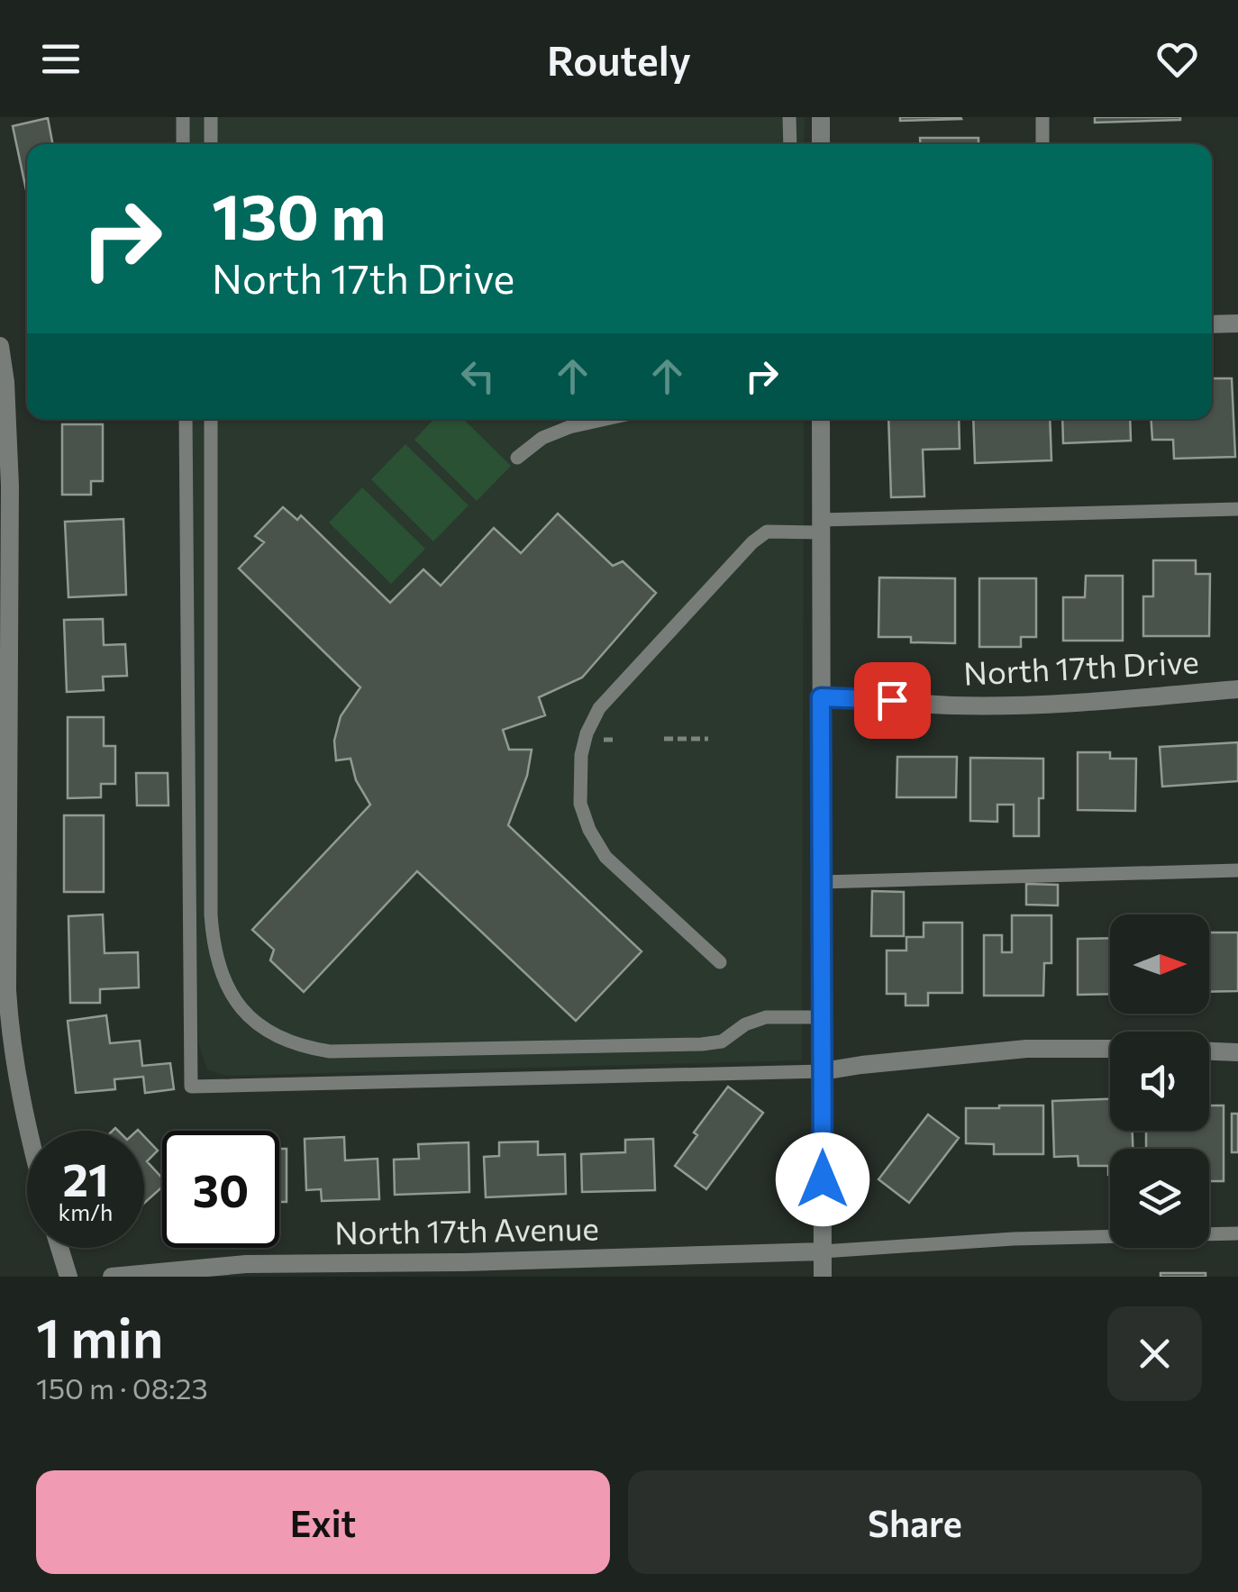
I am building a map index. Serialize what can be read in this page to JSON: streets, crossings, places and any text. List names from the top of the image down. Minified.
{"streets":{"street":["North 17th Drive","North 17th Avenue"]},"north":"right","page":{"header":"Routely","turn":["130 m","North 17th Drive"],"speed":"21 km/h","limit":"30","heading":["1 min","150 m · 08:23"],"buttons":["Exit","Share"]}}
